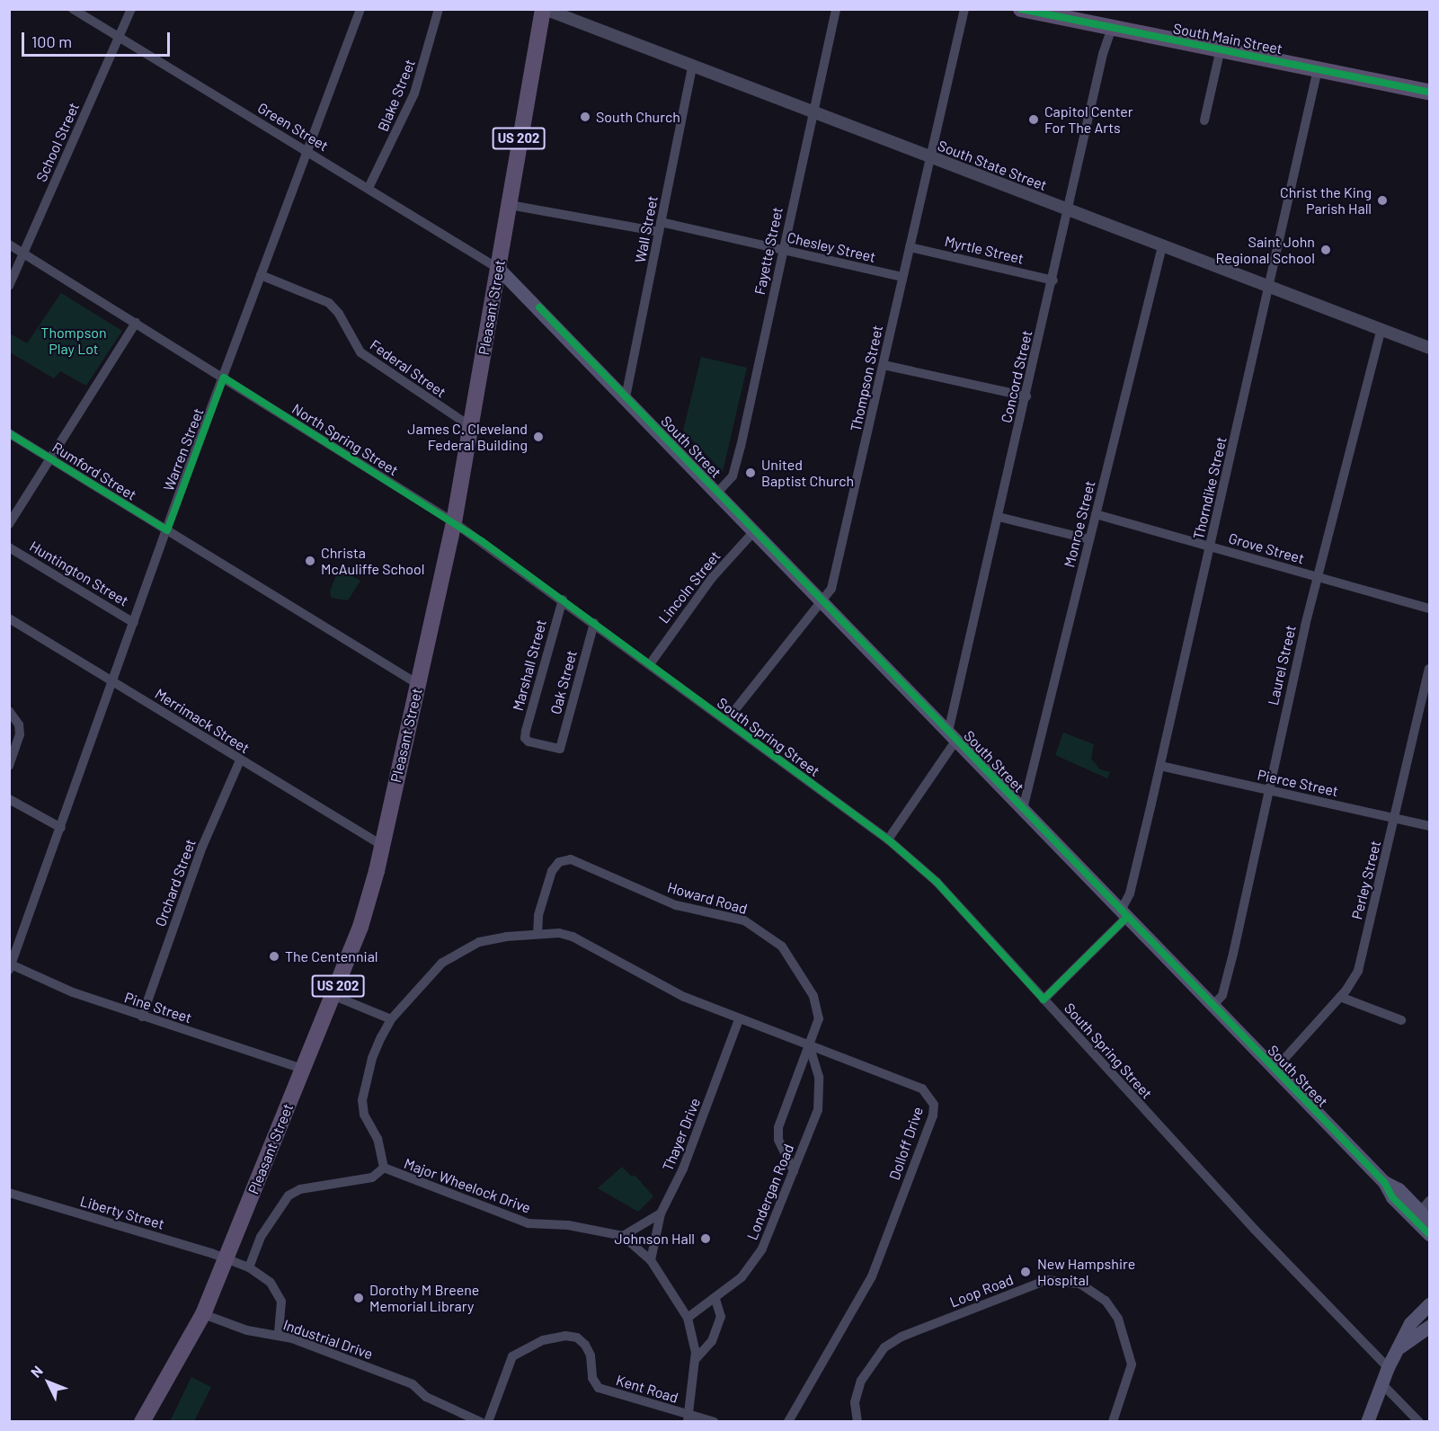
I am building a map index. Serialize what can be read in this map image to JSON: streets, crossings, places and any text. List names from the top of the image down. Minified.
{"streets":{"main road":["South Main Street","US 202","Pleasant Street","South Street"],"street":["Blake Street","Green Street","School Street","South State Street","Wall Street","Chesley Street","Myrtle Street","Fayette Street","Federal Street","Concord Street","Thompson Street","North Spring Street","Warren Street","Rumford Street","Thorndike Street","Monroe Street","Grove Street","Huntington Street","Lincoln Street","Marshall Street","Laurel Street","Oak Street","Merrimack Street","South Spring Street","Pierce Street","Perley Street","Orchard Street","Howard Road","Pine Street","Thayer Drive","Dolloff Drive","Major Wheelock Drive","Londergan Road","Liberty Street","Loop Road","Industrial Drive","Kent Road"]},"crossings":[["South Main Street","Concord Street"],["South Main Street","Thorndike Street"],["Blake Street","Green Street"],["Green Street","School Street"],["Green Street","Pleasant Street"],["Green Street","South Street"],["Green Street","Warren Street"],["School Street","North Spring Street"],["South State Street","Wall Street"],["South State Street","Fayette Street"],["South State Street","Pleasant Street"],["South State Street","Concord Street"],["South State Street","Thompson Street"],["South State Street","Thorndike Street"],["South State Street","Monroe Street"],["South State Street","Laurel Street"],["Wall Street","Chesley Street"],["Wall Street","South Street"],["Chesley Street","Fayette Street"],["Chesley Street","Pleasant Street"],["Chesley Street","Thompson Street"],["Myrtle Street","Concord Street"],["Myrtle Street","Thompson Street"],["Fayette Street","South Street"],["Pleasant Street","Federal Street"],["Pleasant Street","North Spring Street"],["Pleasant Street","South Street"],["Pleasant Street","Rumford Street"],["Pleasant Street","Merrimack Street"],["Pleasant Street","South Spring Street"],["Pleasant Street","Pine Street"],["Pleasant Street","Liberty Street"],["Pleasant Street","Industrial Drive"],["Federal Street","Warren Street"],["Concord Street","South Street"],["Concord Street","South Spring Street"],["Thompson Street","South Street"],["Thompson Street","South Spring Street"],["North Spring Street","Warren Street"],["North Spring Street","South Spring Street"],["South Street","Thorndike Street"],["South Street","Monroe Street"],["South Street","Lincoln Street"],["South Street","Laurel Street"],["South Street","Perley Street"],["Warren Street","Rumford Street"],["Warren Street","Huntington Street"],["Warren Street","Merrimack Street"],["Warren Street","Pine Street"],["Thorndike Street","Grove Street"],["Thorndike Street","South Spring Street"],["Thorndike Street","Pierce Street"],["Monroe Street","Grove Street"],["Grove Street","Laurel Street"],["Lincoln Street","South Spring Street"],["Marshall Street","Oak Street"],["Marshall Street","South Spring Street"],["Laurel Street","Pierce Street"],["Oak Street","South Spring Street"],["Merrimack Street","Orchard Street"],["Pierce Street","Perley Street"],["Orchard Street","Pine Street"],["Howard Road","Dolloff Drive"],["Howard Road","Major Wheelock Drive"],["Howard Road","Londergan Road"],["Thayer Drive","Dolloff Drive"],["Dolloff Drive","Major Wheelock Drive"],["Dolloff Drive","Londergan Road"],["Liberty Street","Industrial Drive"]],"parks":["Thompson Play Lot"],"places":["South Church","Capitol Center For The Arts","Christ the King Parish Hall","Saint John Regional School","James C. Cleveland Federal Building","United Baptist Church","Christa McAuliffe School","The Centennial","Johnson Hall","New Hampshire Hospital","Dorothy M Breene Memorial Library"],"scale_bar":"100 m","north":"top left"}
